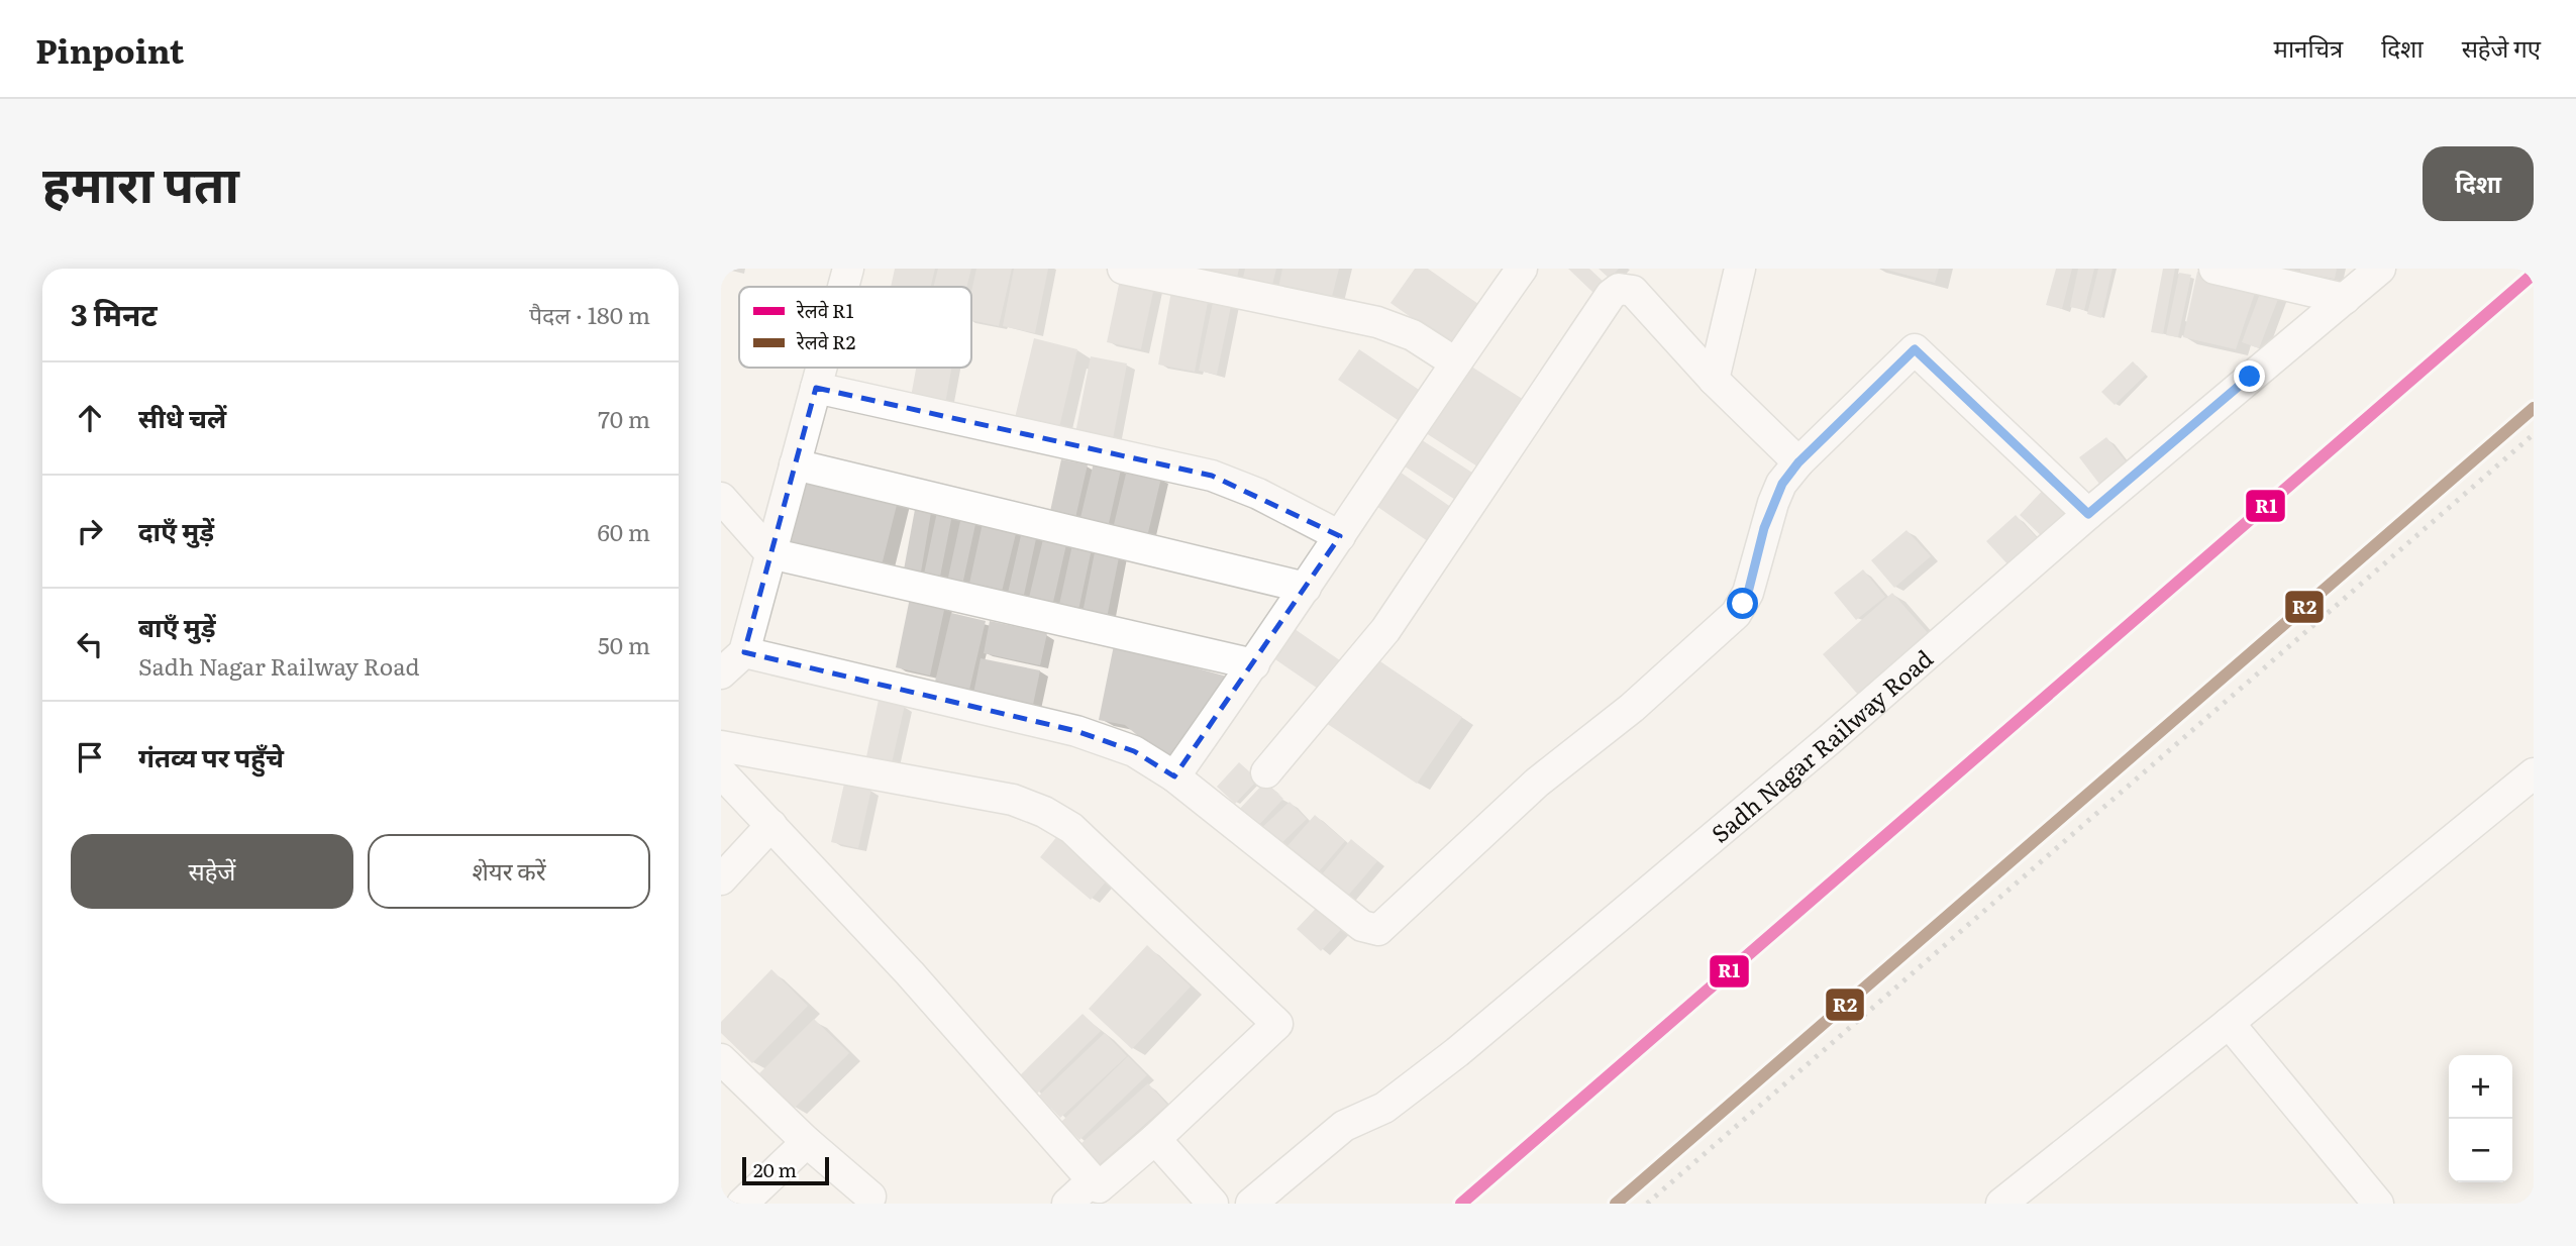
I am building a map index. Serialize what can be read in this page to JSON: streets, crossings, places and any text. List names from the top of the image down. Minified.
{"streets":{"street":["Sadh Nagar Railway Road"]},"lines":["rail line R1","rail line R2"],"legend":["रेलवे R1","रेलवे R2"],"scale_bar":"20 m","page":{"header":"Pinpoint","nav":["मानचित्र","दिशा","सहेजे गए"],"title":"हमारा पता","buttons":["दिशा",["सहेजें","शेयर करें"]],"heading":["3 मिनट","पैदल · 180 m"],"list":[["सीधे चलें","70 m"],["दाएँ मुड़ें","60 m"],["बाएँ मुड़ें","Sadh Nagar Railway Road","50 m"],"गंतव्य पर पहुँचे"],"map_buttons":["+","−"],"scale":"20 m"}}
